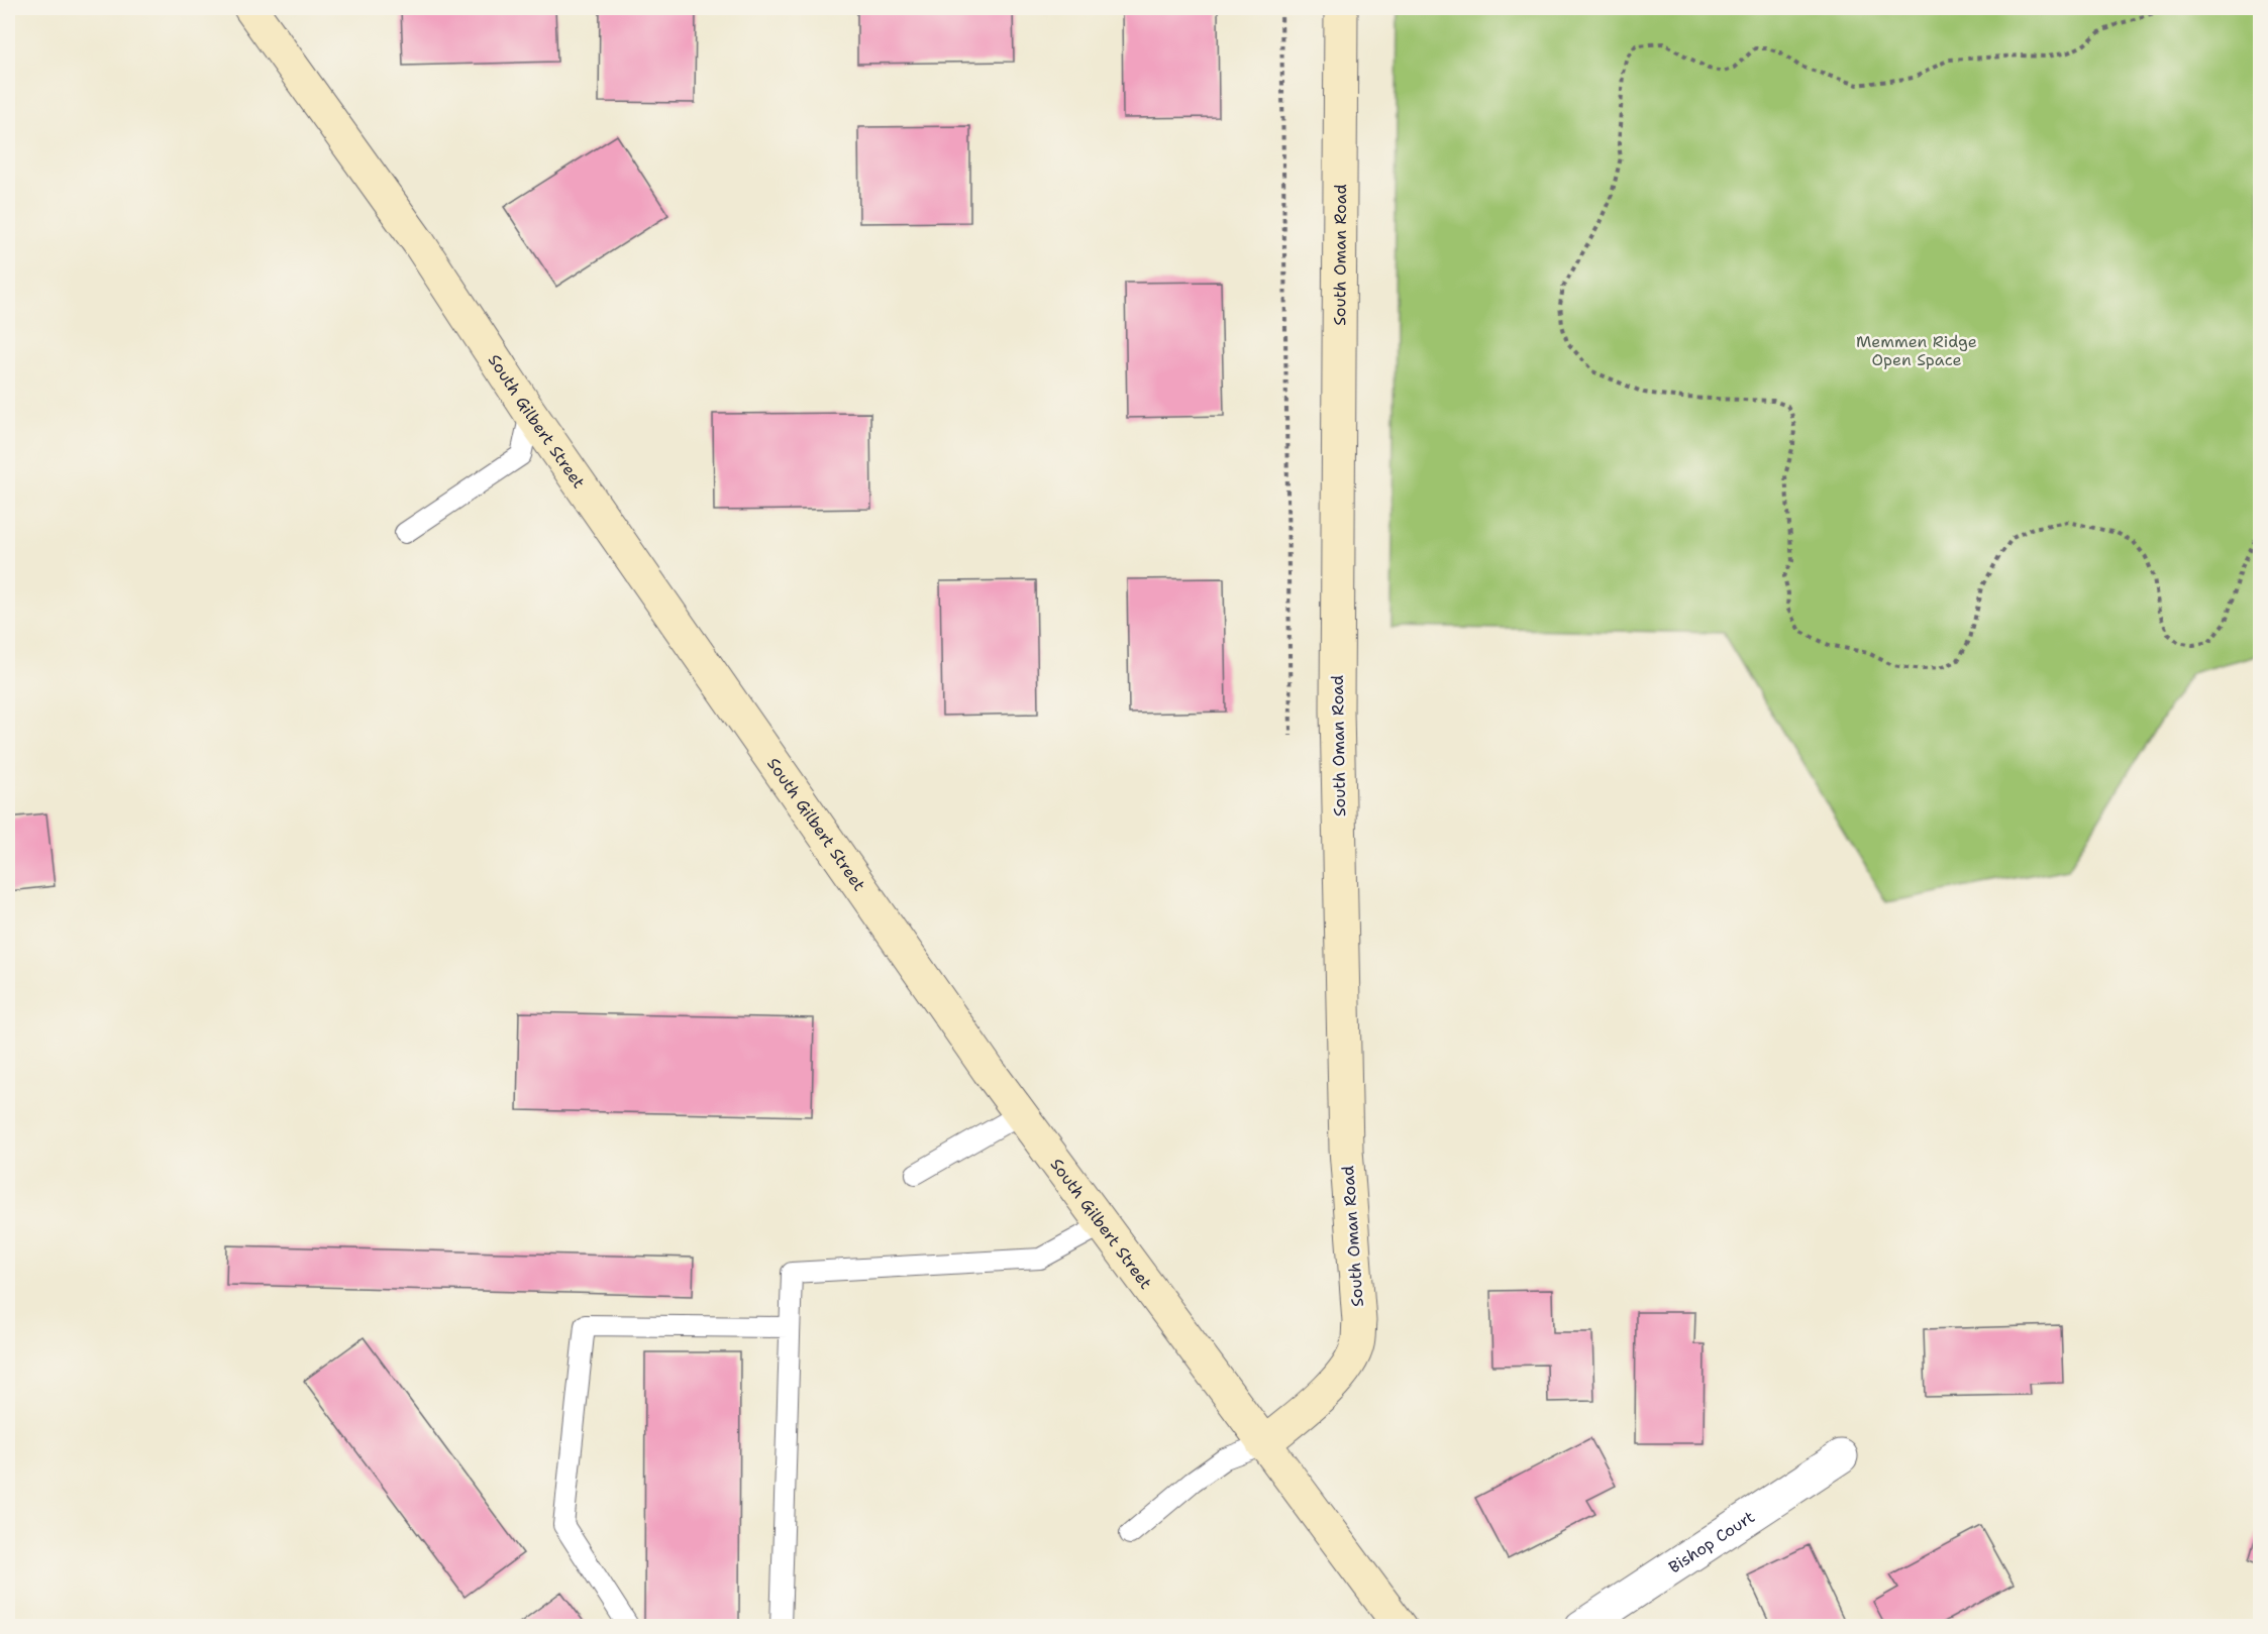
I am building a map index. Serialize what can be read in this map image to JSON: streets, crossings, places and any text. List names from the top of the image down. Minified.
{"streets":{"street":["South Oman Road","South Gilbert Street","Bishop Court"]},"crossings":[["South Oman Road","South Gilbert Street"]],"parks":["Memmen Ridge Open Space"]}
